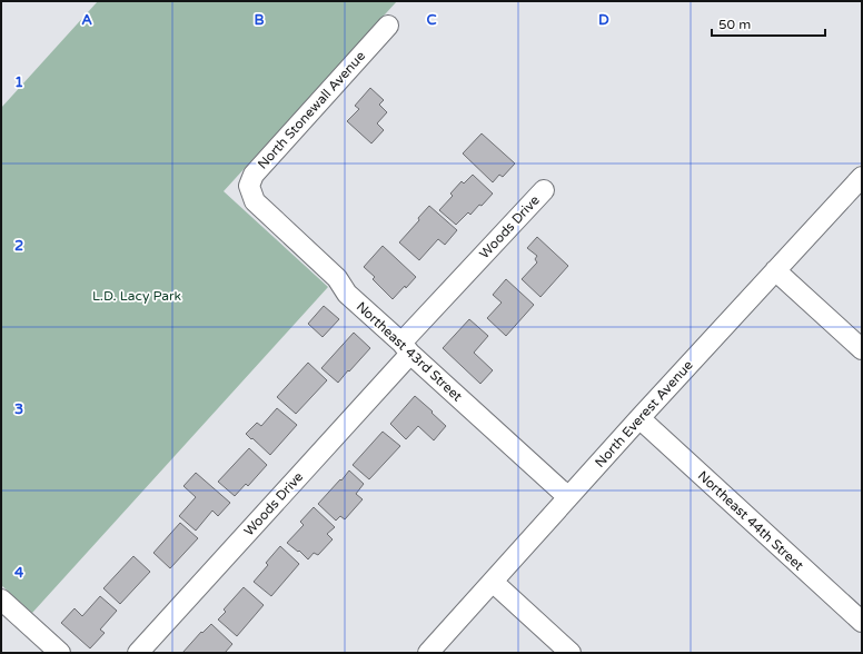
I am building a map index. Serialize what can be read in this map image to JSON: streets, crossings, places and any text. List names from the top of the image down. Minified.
{"streets":{"street":["North Stonewall Avenue","Woods Drive","Northeast 43rd Street","North Everest Avenue","Northeast 44th Street"]},"crossings":[["North Stonewall Avenue","Northeast 43rd Street"],["Woods Drive","Northeast 43rd Street"],["Northeast 43rd Street","North Everest Avenue"],["North Everest Avenue","Northeast 44th Street"]],"parks":["L.D. Lacy Park"],"scale_bar":"50 m","grid":{"columns":["A","B","C","D"],"rows":["1","2","3","4"]}}
